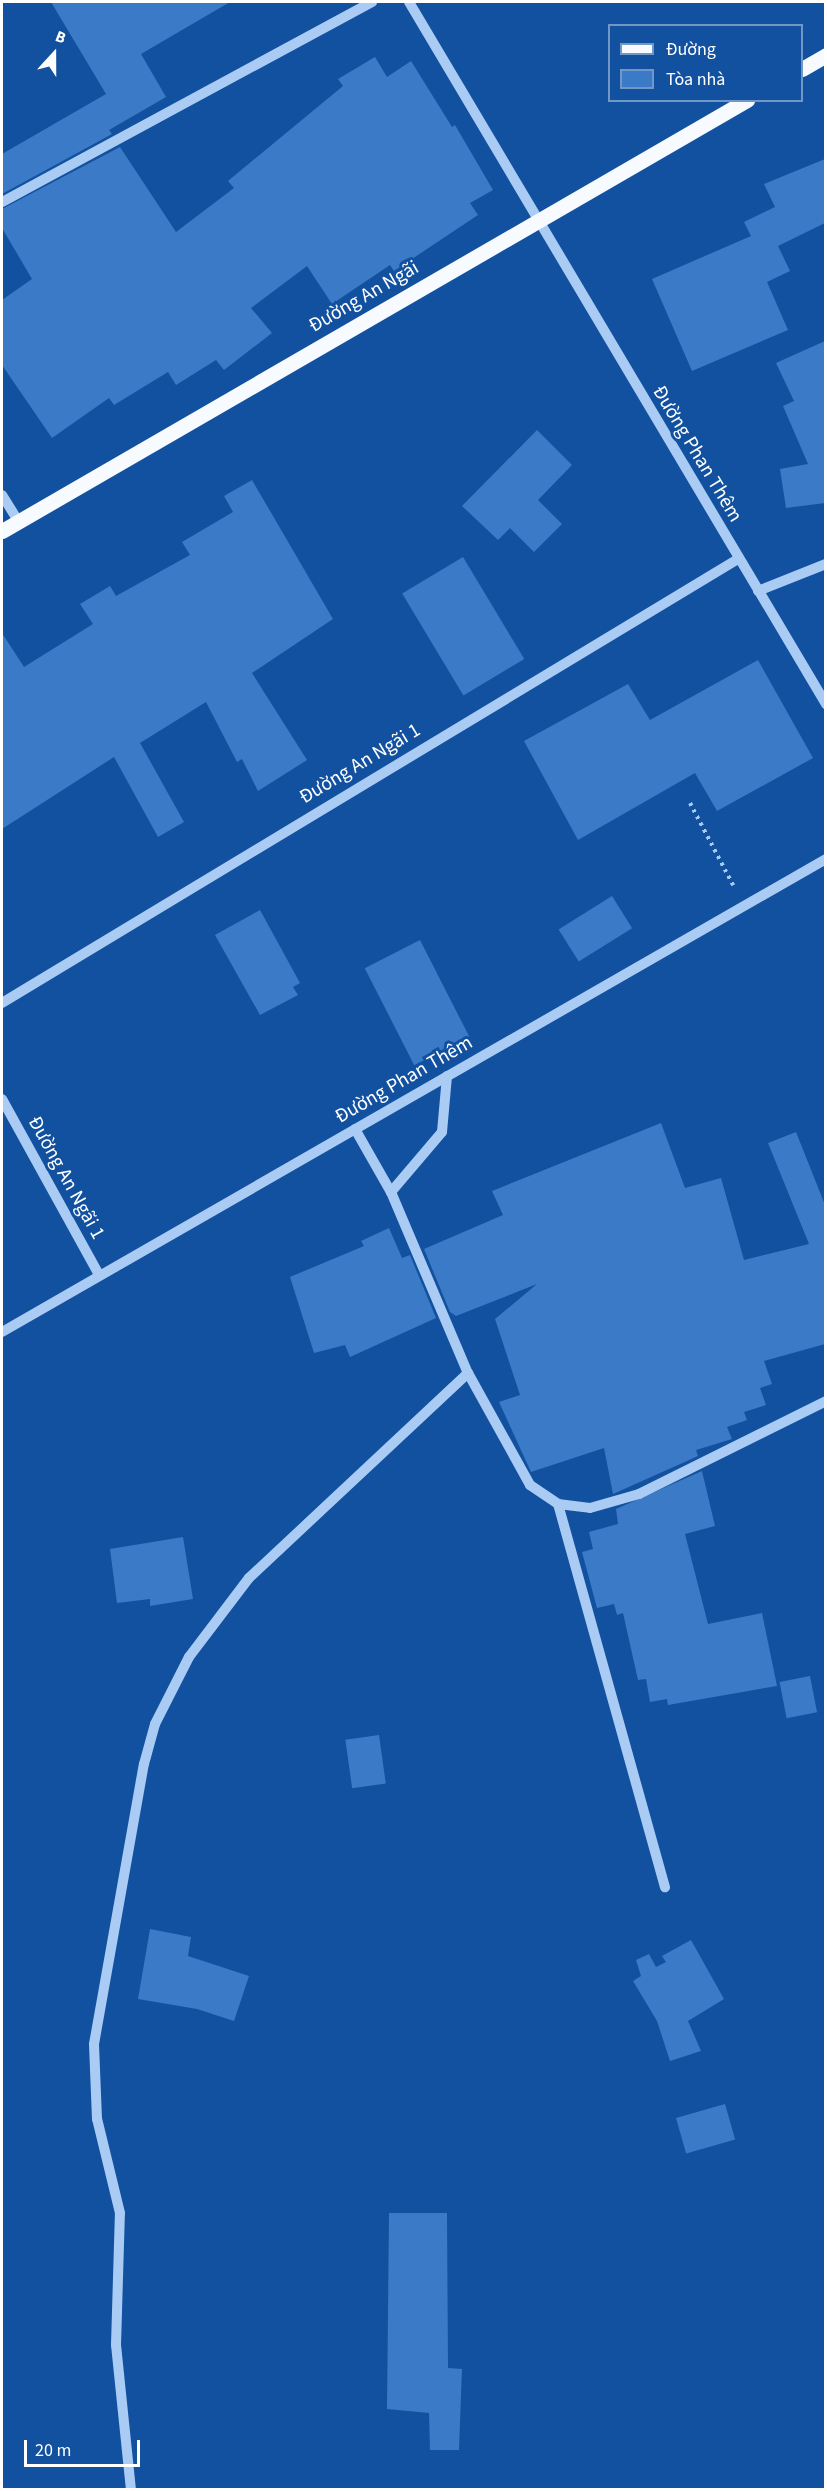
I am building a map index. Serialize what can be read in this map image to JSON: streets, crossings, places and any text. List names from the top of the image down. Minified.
{"streets":{"main road":["Đường An Ngãi"],"street":["Đường Phan Thêm","Đường An Ngãi 1"]},"crossings":[["Đường An Ngãi","Đường Phan Thêm"],["Đường Phan Thêm","Đường An Ngãi 1"]],"legend":["Đường","Tòa nhà"],"scale_bar":"20 m","north":"top"}
